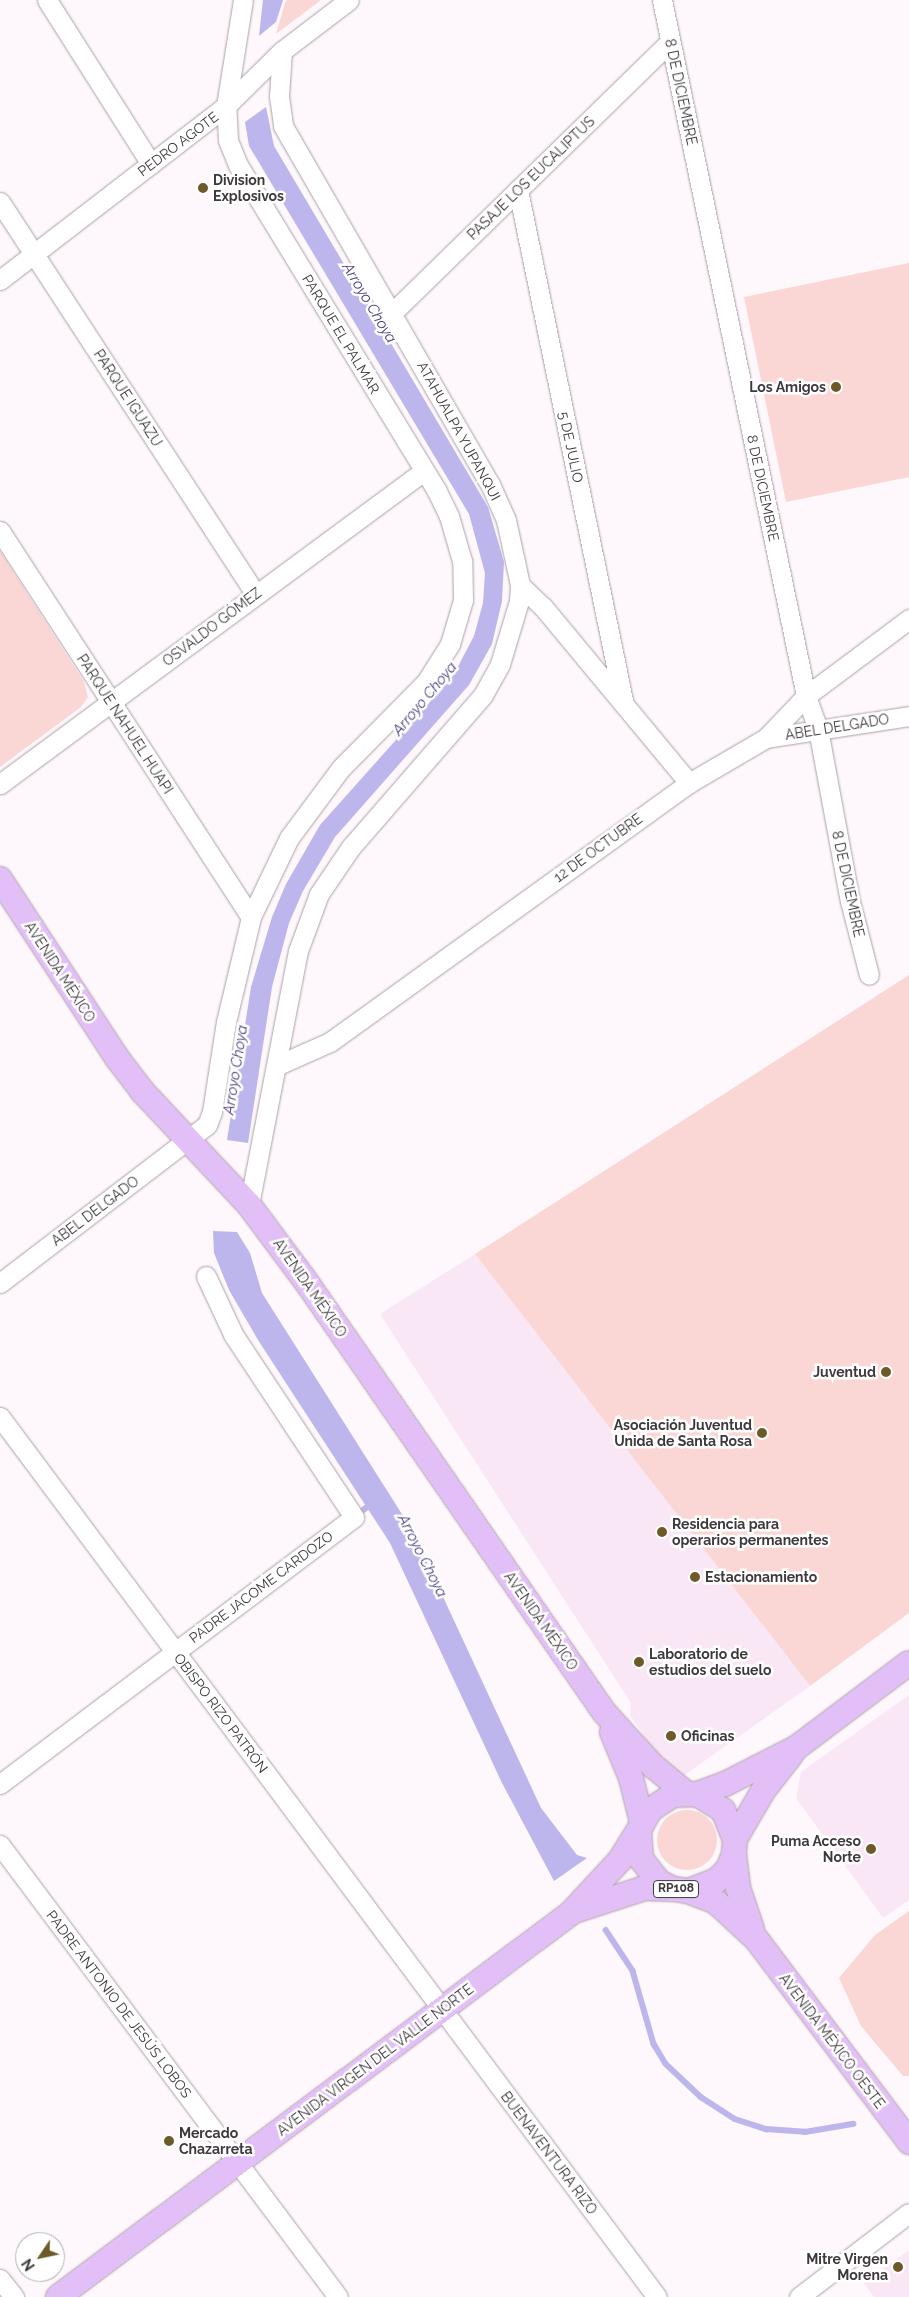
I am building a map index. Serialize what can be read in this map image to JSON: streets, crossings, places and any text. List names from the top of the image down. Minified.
{"streets":{"main road":["AVENIDA MÉXICO","RP108","AVENIDA MÉXICO OESTE","AVENIDA VIRGEN DEL VALLE NORTE"],"street":["8 DE DICIEMBRE","PEDRO AGOTE","PASAJE LOS EUCALIPTUS","PARQUE EL PALMAR","PARQUE IGUAZU","ATAHUALPA YUPANQUI","5 DE JULIO","OSVALDO GÓMEZ","PARQUE NAHUEL HUAPI","ABEL DELGADO","12 DE OCTUBRE","PADRE JACOME CARDOZO","OBISPO RIZO PATRÓN","PADRE ANTONIO DE JESÚS LOBOS","BUENAVENTURA RIZO"]},"crossings":[["8 DE DICIEMBRE","PASAJE LOS EUCALIPTUS"],["8 DE DICIEMBRE","ABEL DELGADO"],["8 DE DICIEMBRE","12 DE OCTUBRE"],["PEDRO AGOTE","PARQUE EL PALMAR"],["PEDRO AGOTE","PARQUE IGUAZU"],["PEDRO AGOTE","ATAHUALPA YUPANQUI"],["PASAJE LOS EUCALIPTUS","ATAHUALPA YUPANQUI"],["PASAJE LOS EUCALIPTUS","5 DE JULIO"],["PARQUE EL PALMAR","OSVALDO GÓMEZ"],["PARQUE EL PALMAR","PARQUE NAHUEL HUAPI"],["PARQUE EL PALMAR","ABEL DELGADO"],["PARQUE IGUAZU","OSVALDO GÓMEZ"],["OSVALDO GÓMEZ","PARQUE NAHUEL HUAPI"],["PARQUE NAHUEL HUAPI","ABEL DELGADO"],["ABEL DELGADO","12 DE OCTUBRE"],["ABEL DELGADO","AVENIDA MÉXICO"],["AVENIDA MÉXICO","RP108"],["AVENIDA MÉXICO","AVENIDA MÉXICO OESTE"],["AVENIDA MÉXICO","AVENIDA VIRGEN DEL VALLE NORTE"],["PADRE JACOME CARDOZO","OBISPO RIZO PATRÓN"],["OBISPO RIZO PATRÓN","AVENIDA VIRGEN DEL VALLE NORTE"],["OBISPO RIZO PATRÓN","BUENAVENTURA RIZO"],["RP108","AVENIDA MÉXICO OESTE"],["RP108","AVENIDA VIRGEN DEL VALLE NORTE"],["PADRE ANTONIO DE JESÚS LOBOS","AVENIDA VIRGEN DEL VALLE NORTE"],["AVENIDA MÉXICO OESTE","AVENIDA VIRGEN DEL VALLE NORTE"],["AVENIDA VIRGEN DEL VALLE NORTE","BUENAVENTURA RIZO"]],"water":["Arroyo Choya"],"places":["Division Explosivos","Los Amigos","Juventud","Asociación Juventud Unida de Santa Rosa","Residencia para operarios permanentes","Estacionamiento","Laboratorio de estudios del suelo","Oficinas","Puma Acceso Norte","Mercado Chazarreta","Mitre Virgen Morena"],"north":"bottom left"}
